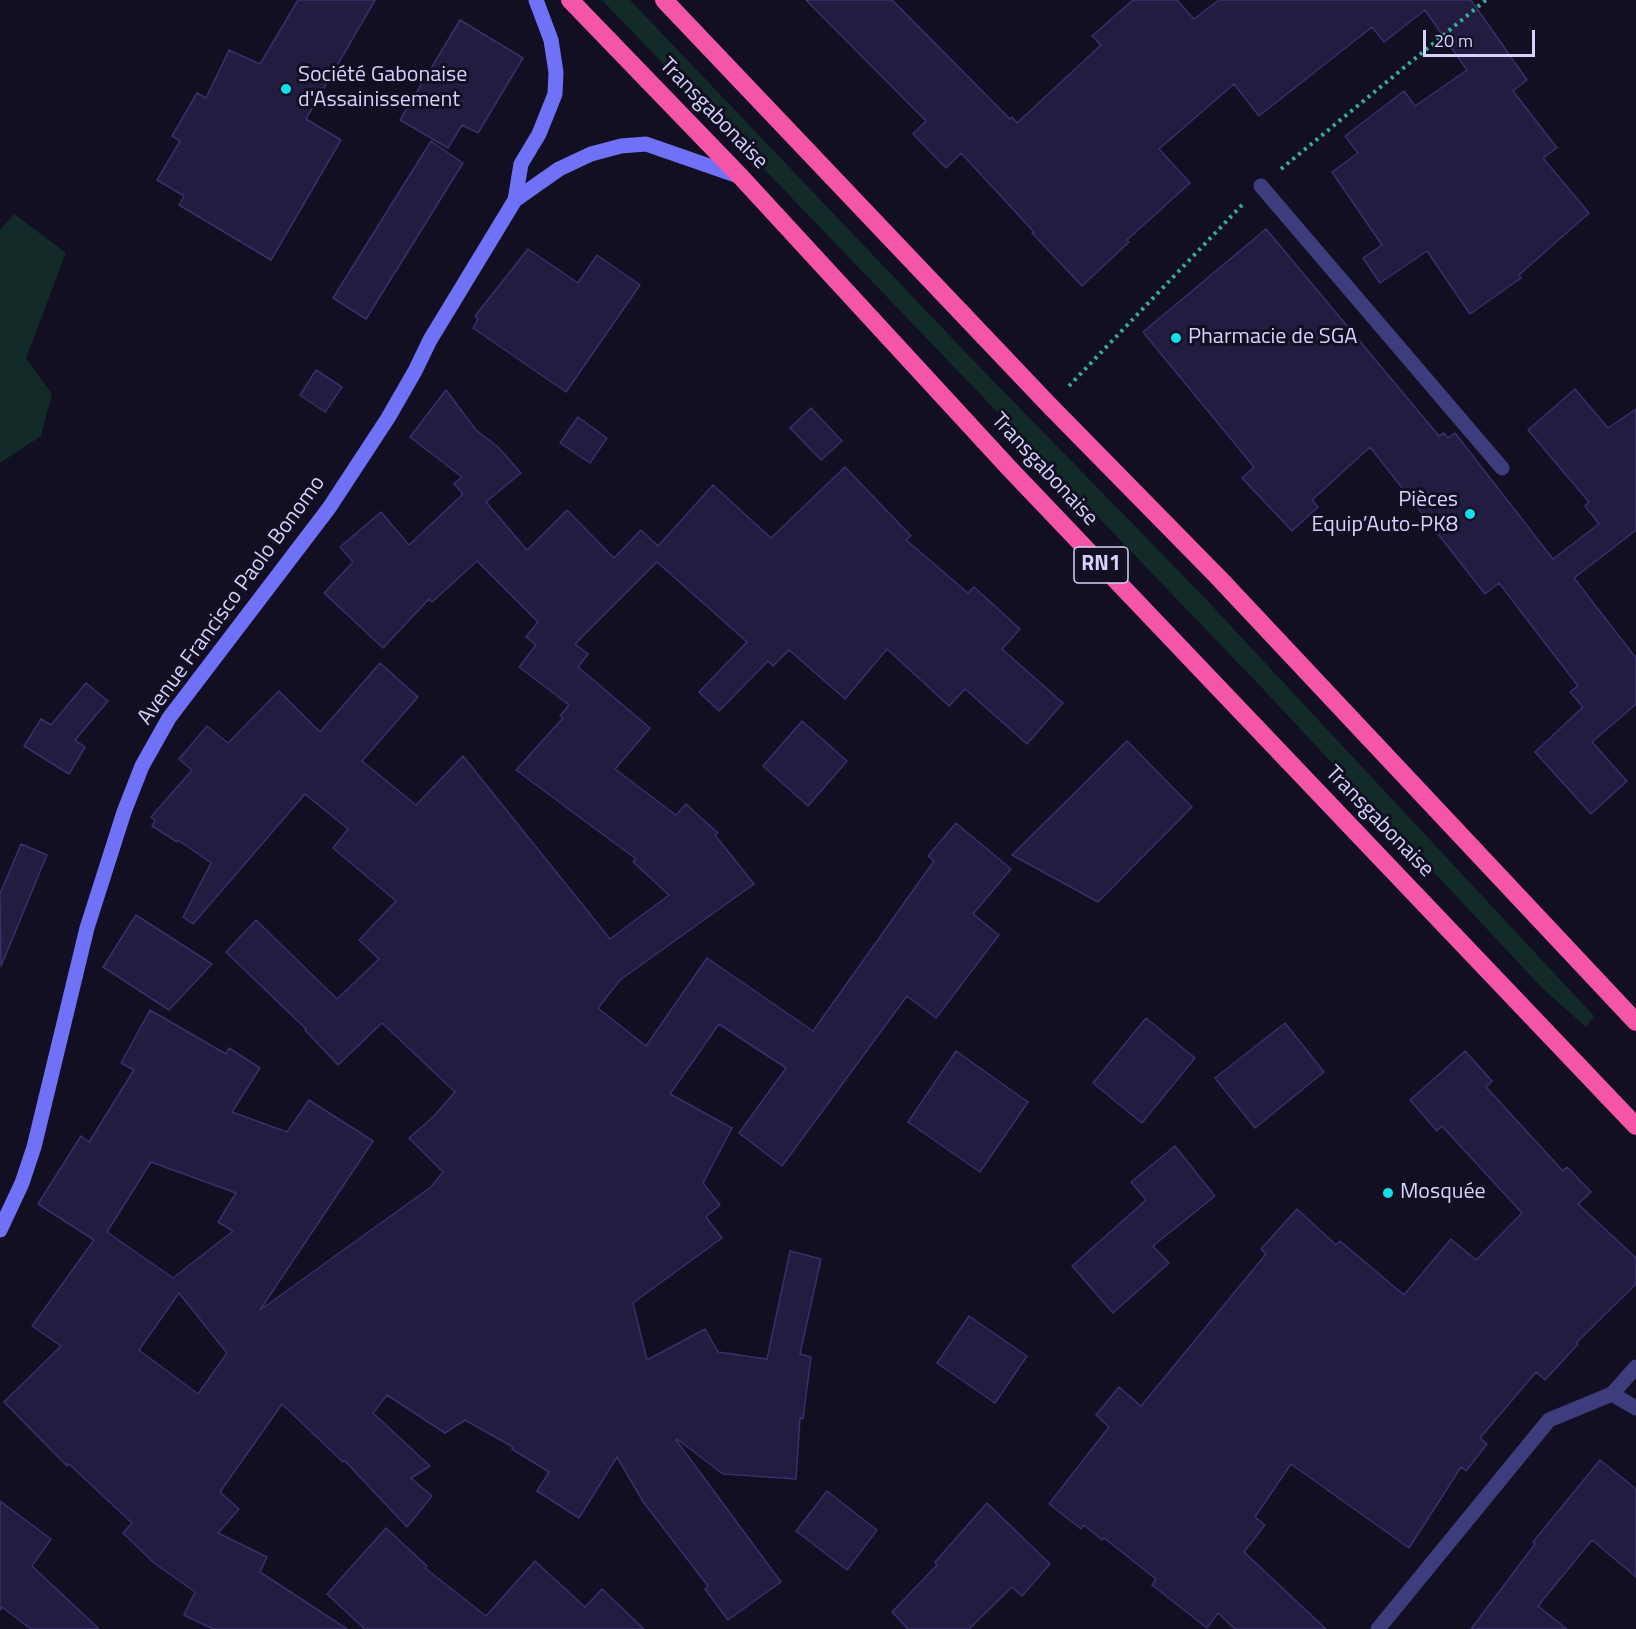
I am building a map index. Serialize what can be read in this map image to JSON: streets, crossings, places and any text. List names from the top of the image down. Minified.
{"streets":{"highway":["Transgabonaise","RN1"],"street":["Avenue Francisco Paolo Bonomo"]},"places":["Société Gabonaise d'Assainissement","Pharmacie de SGA","Pièces Equip’Auto-PK8","Mosquée"],"scale_bar":"20 m"}
